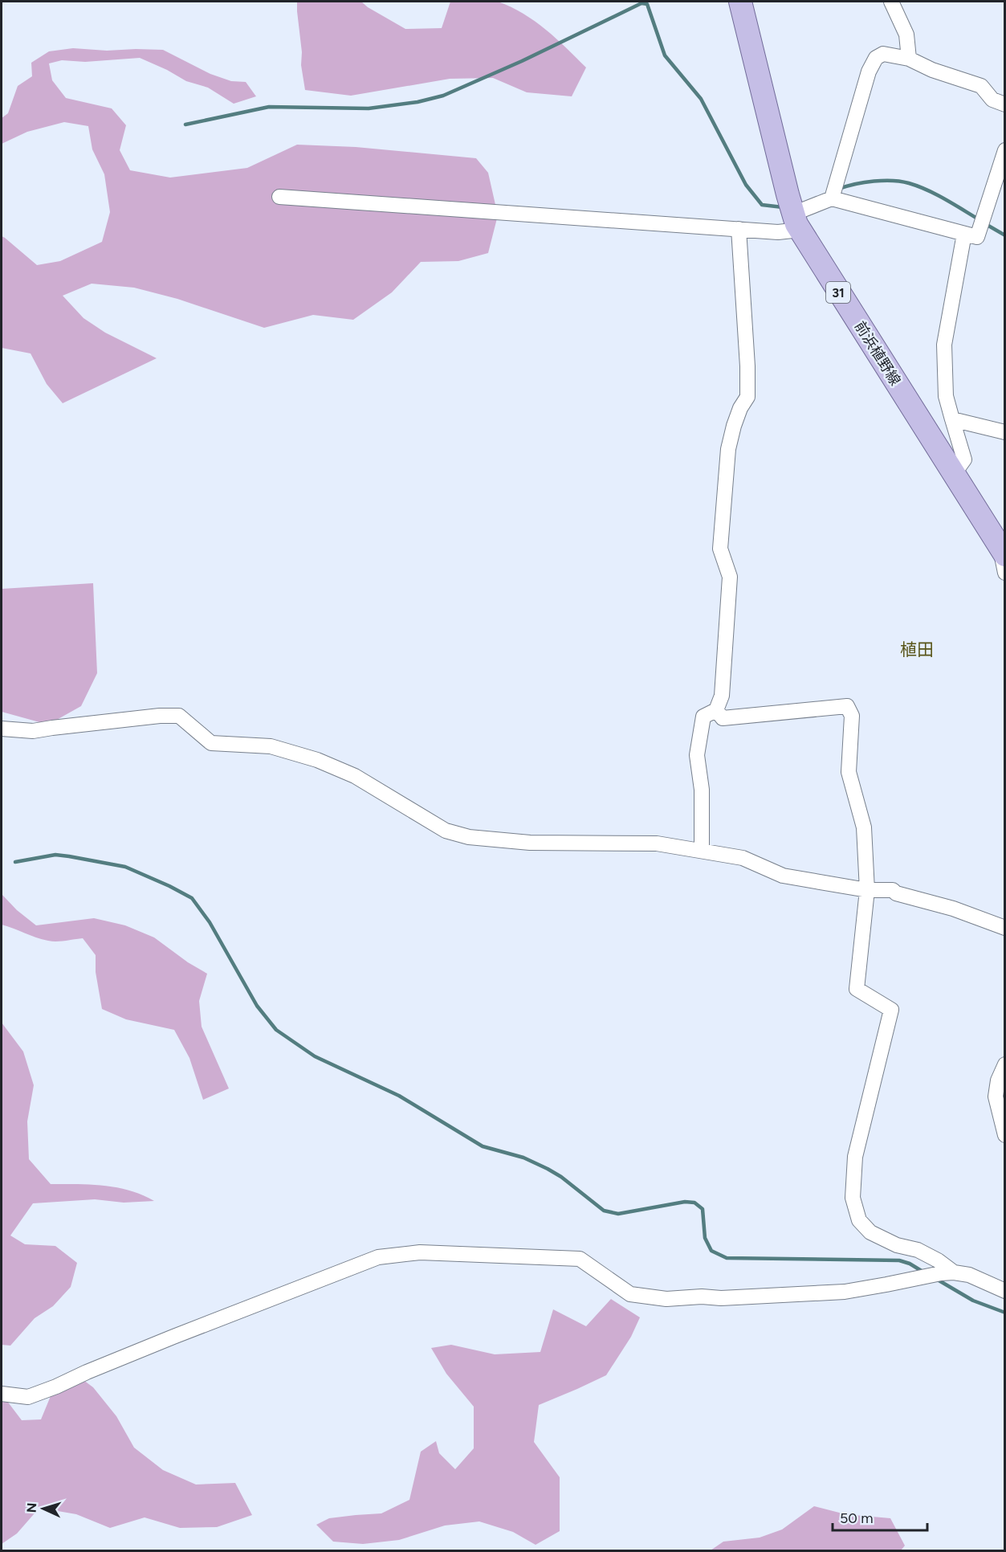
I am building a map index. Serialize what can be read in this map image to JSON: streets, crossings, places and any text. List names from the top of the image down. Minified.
{"streets":{"main road":["31","前浜植野線"]},"districts":["植田"],"scale_bar":"50 m","north":"left"}
